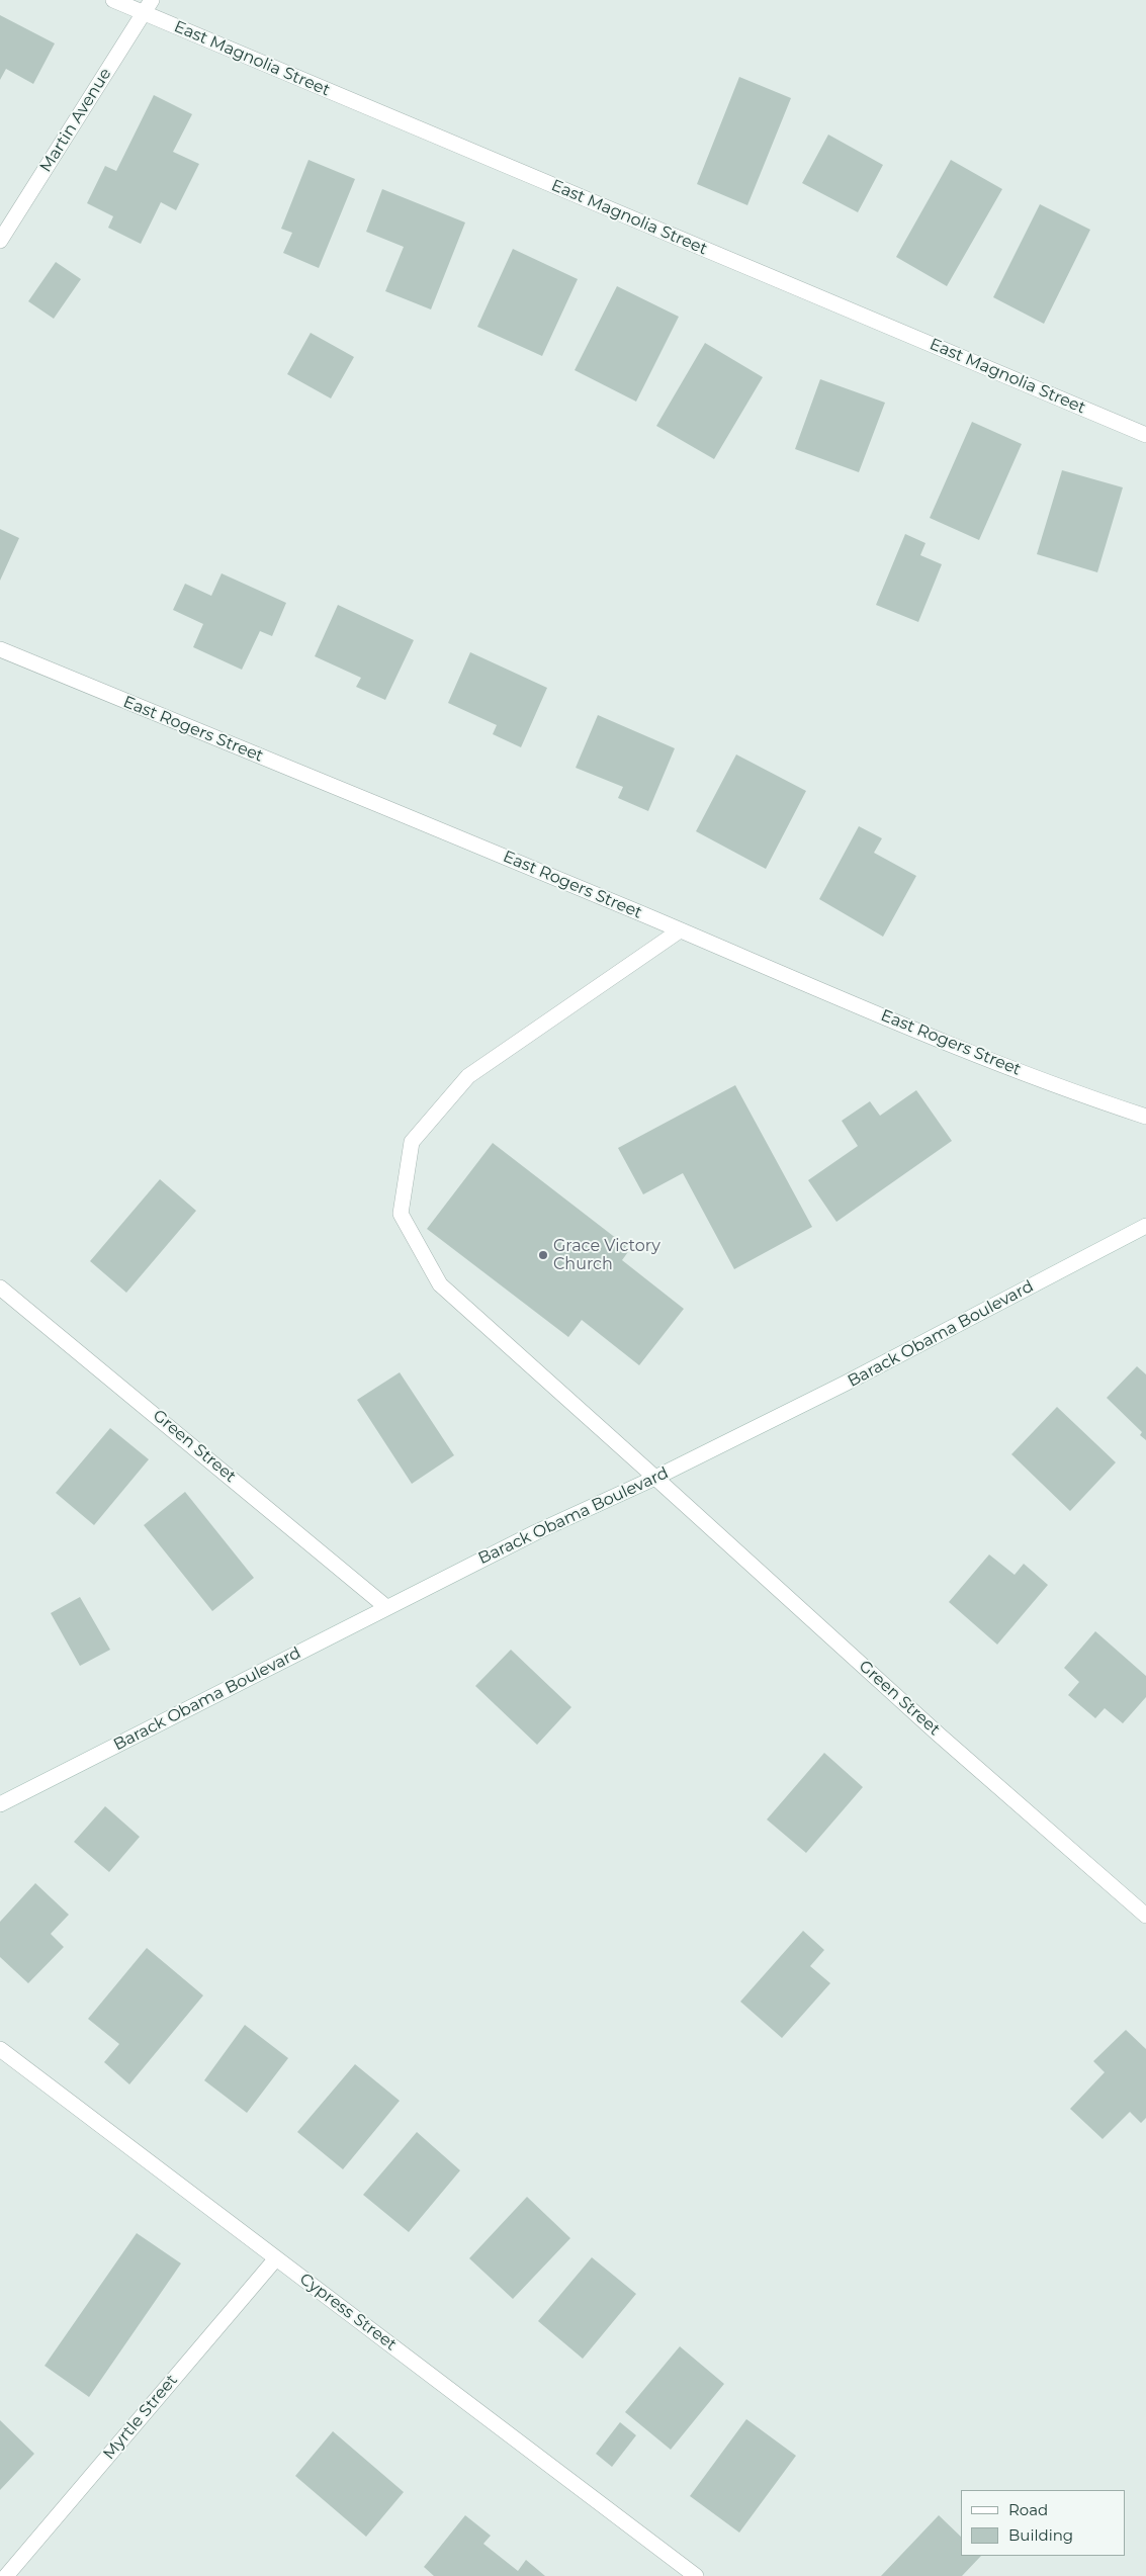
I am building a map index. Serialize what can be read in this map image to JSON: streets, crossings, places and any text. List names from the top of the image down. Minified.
{"streets":{"street":["East Magnolia Street","Martin Avenue","East Rogers Street","Barack Obama Boulevard","Green Street","Cypress Street","Myrtle Street"]},"crossings":[["East Magnolia Street","Martin Avenue"],["East Rogers Street","Green Street"],["Barack Obama Boulevard","Green Street"],["Cypress Street","Myrtle Street"]],"places":["Grace Victory Church"],"legend":["Road","Building"]}
